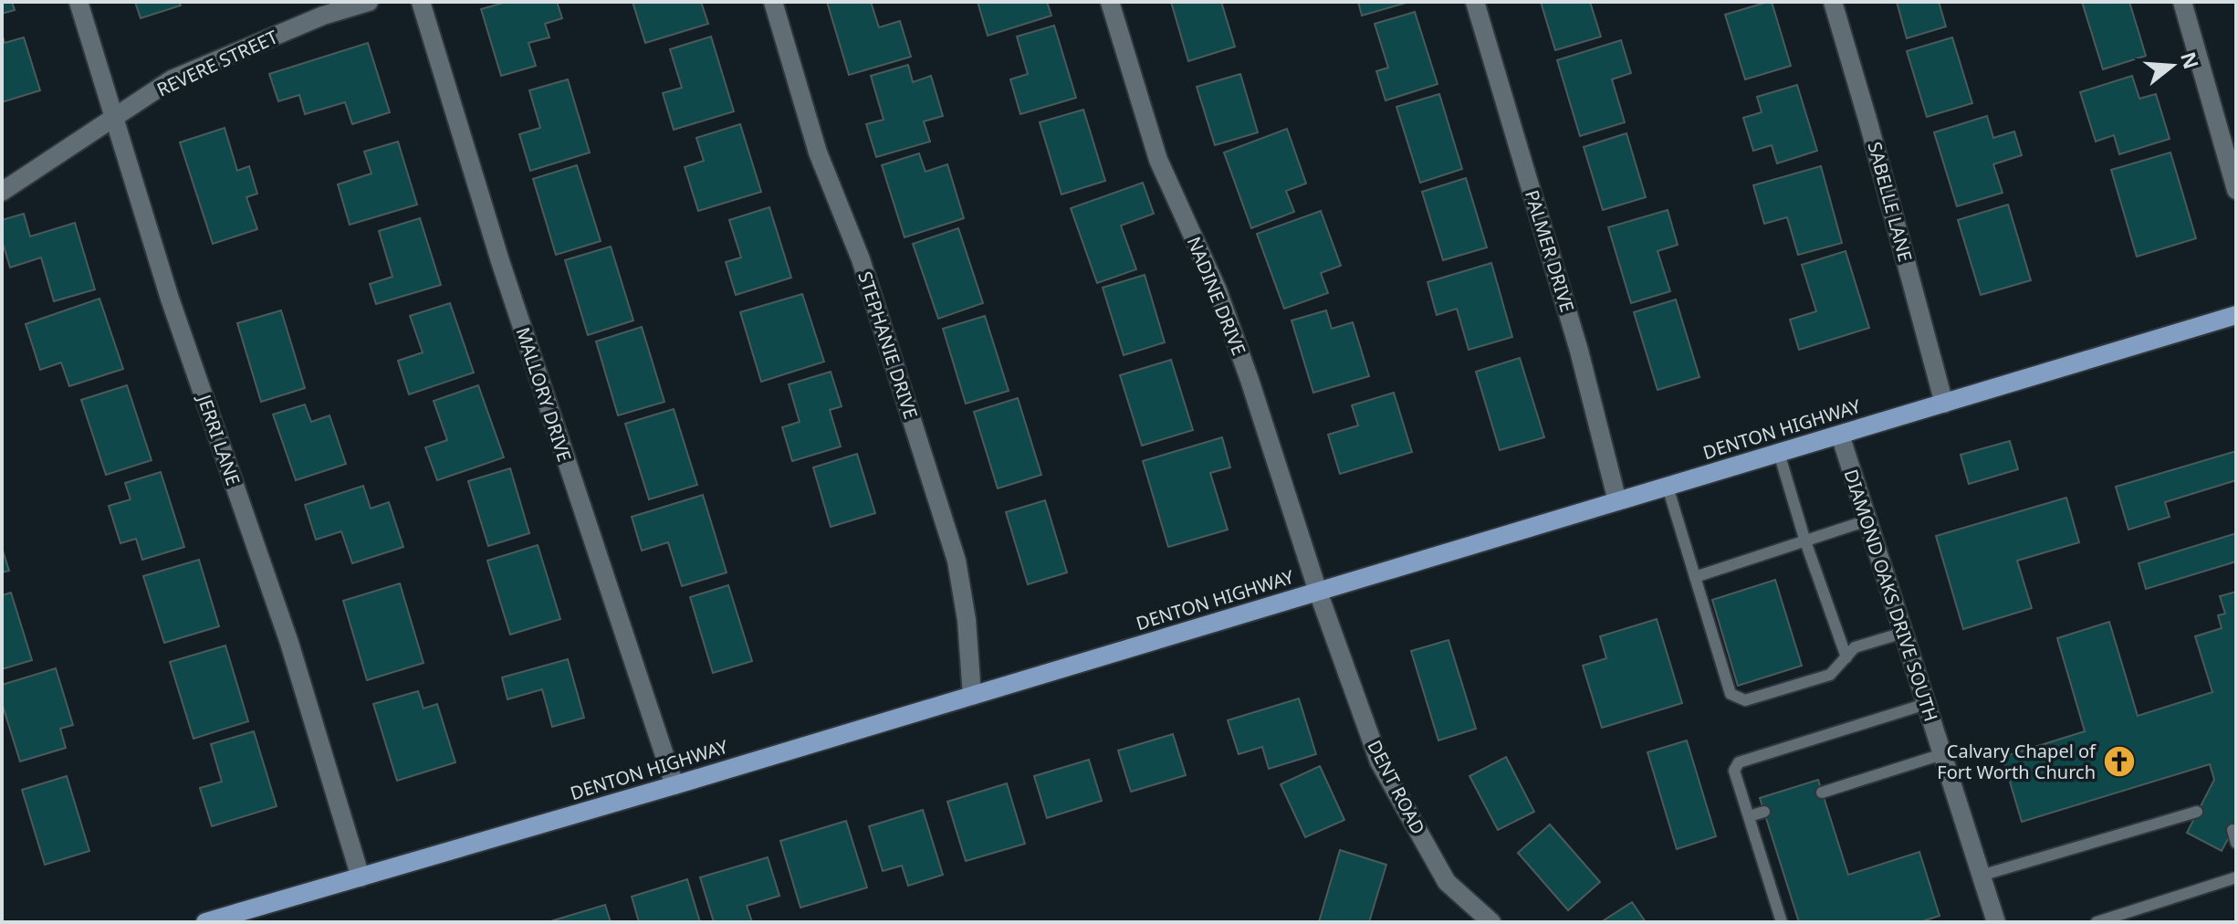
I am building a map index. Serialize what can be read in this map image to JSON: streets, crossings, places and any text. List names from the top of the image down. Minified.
{"streets":{"main road":["DENTON HIGHWAY"],"street":["REVERE STREET","SABELLE LANE","PALMER DRIVE","NADINE DRIVE","STEPHANIE DRIVE","MALLORY DRIVE","JERRI LANE","DIAMOND OAKS DRIVE SOUTH","DENT ROAD"]},"crossings":[["REVERE STREET","JERRI LANE"],["SABELLE LANE","DENTON HIGHWAY"],["PALMER DRIVE","DENTON HIGHWAY"],["NADINE DRIVE","DENTON HIGHWAY"],["NADINE DRIVE","DENT ROAD"],["STEPHANIE DRIVE","DENTON HIGHWAY"],["MALLORY DRIVE","DENTON HIGHWAY"],["DENTON HIGHWAY","JERRI LANE"],["DENTON HIGHWAY","DIAMOND OAKS DRIVE SOUTH"],["DENTON HIGHWAY","DENT ROAD"]],"places":{"church":["Calvary Chapel of Fort Worth Church"]},"north":"right"}
